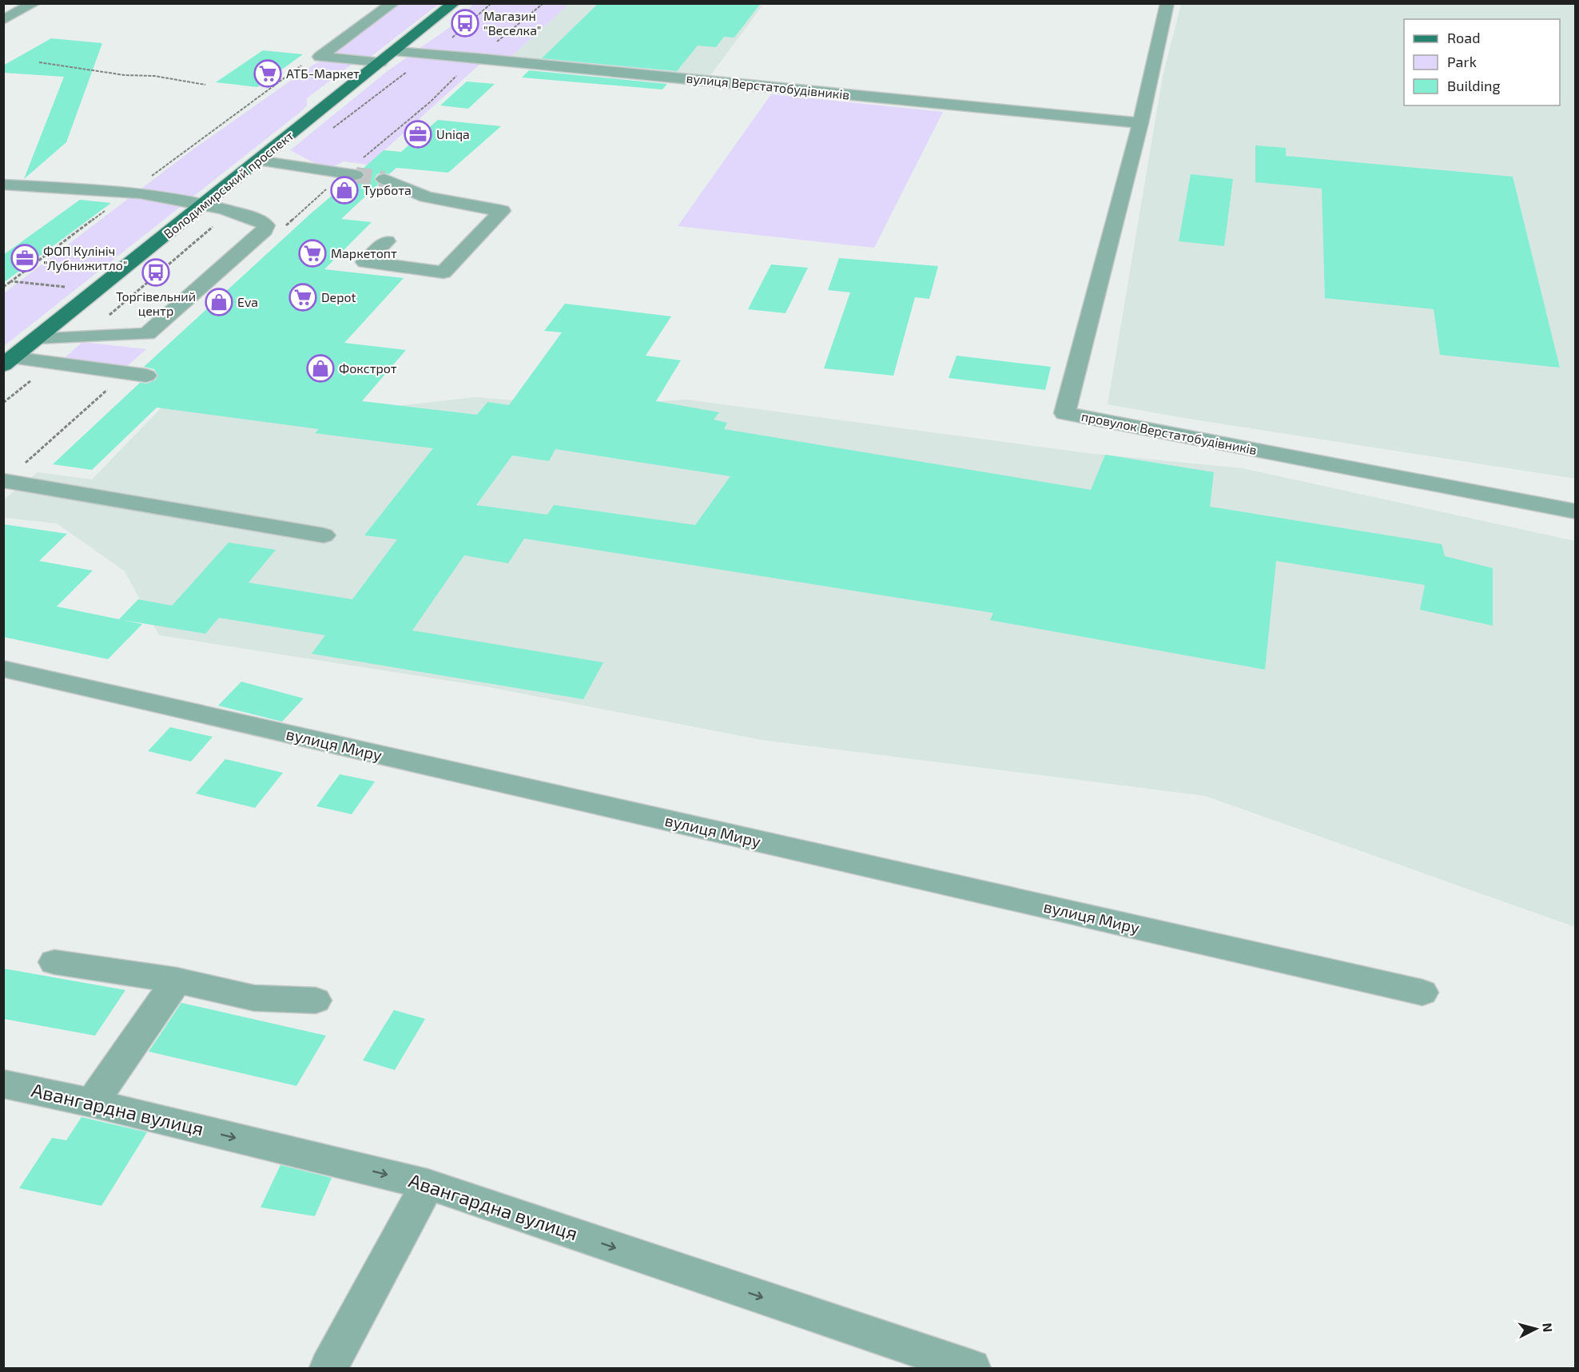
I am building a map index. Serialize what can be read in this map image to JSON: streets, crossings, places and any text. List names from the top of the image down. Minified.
{"streets":{"main road":["Володимирський проспект"],"street":["вулиця Верстатобудівників","провулок Верстатобудівників","вулиця Миру","Авангардна вулиця"]},"crossings":[["вулиця Верстатобудівників","Володимирський проспект"],["вулиця Верстатобудівників","провулок Верстатобудівників"]],"one_way":["Авангардна вулиця"],"places":{"bus stop":["Магазин \"Веселка\"","Торгівельний центр"],"supermarket":["АТБ-Маркет","Маркетопт","Depot"],"office":["Uniqa","ФОП Кулініч \"Лубнижитло\""],"shop":["Турбота","Eva","Фокстрот"]},"legend":["Road","Park","Building"],"north":"right"}
